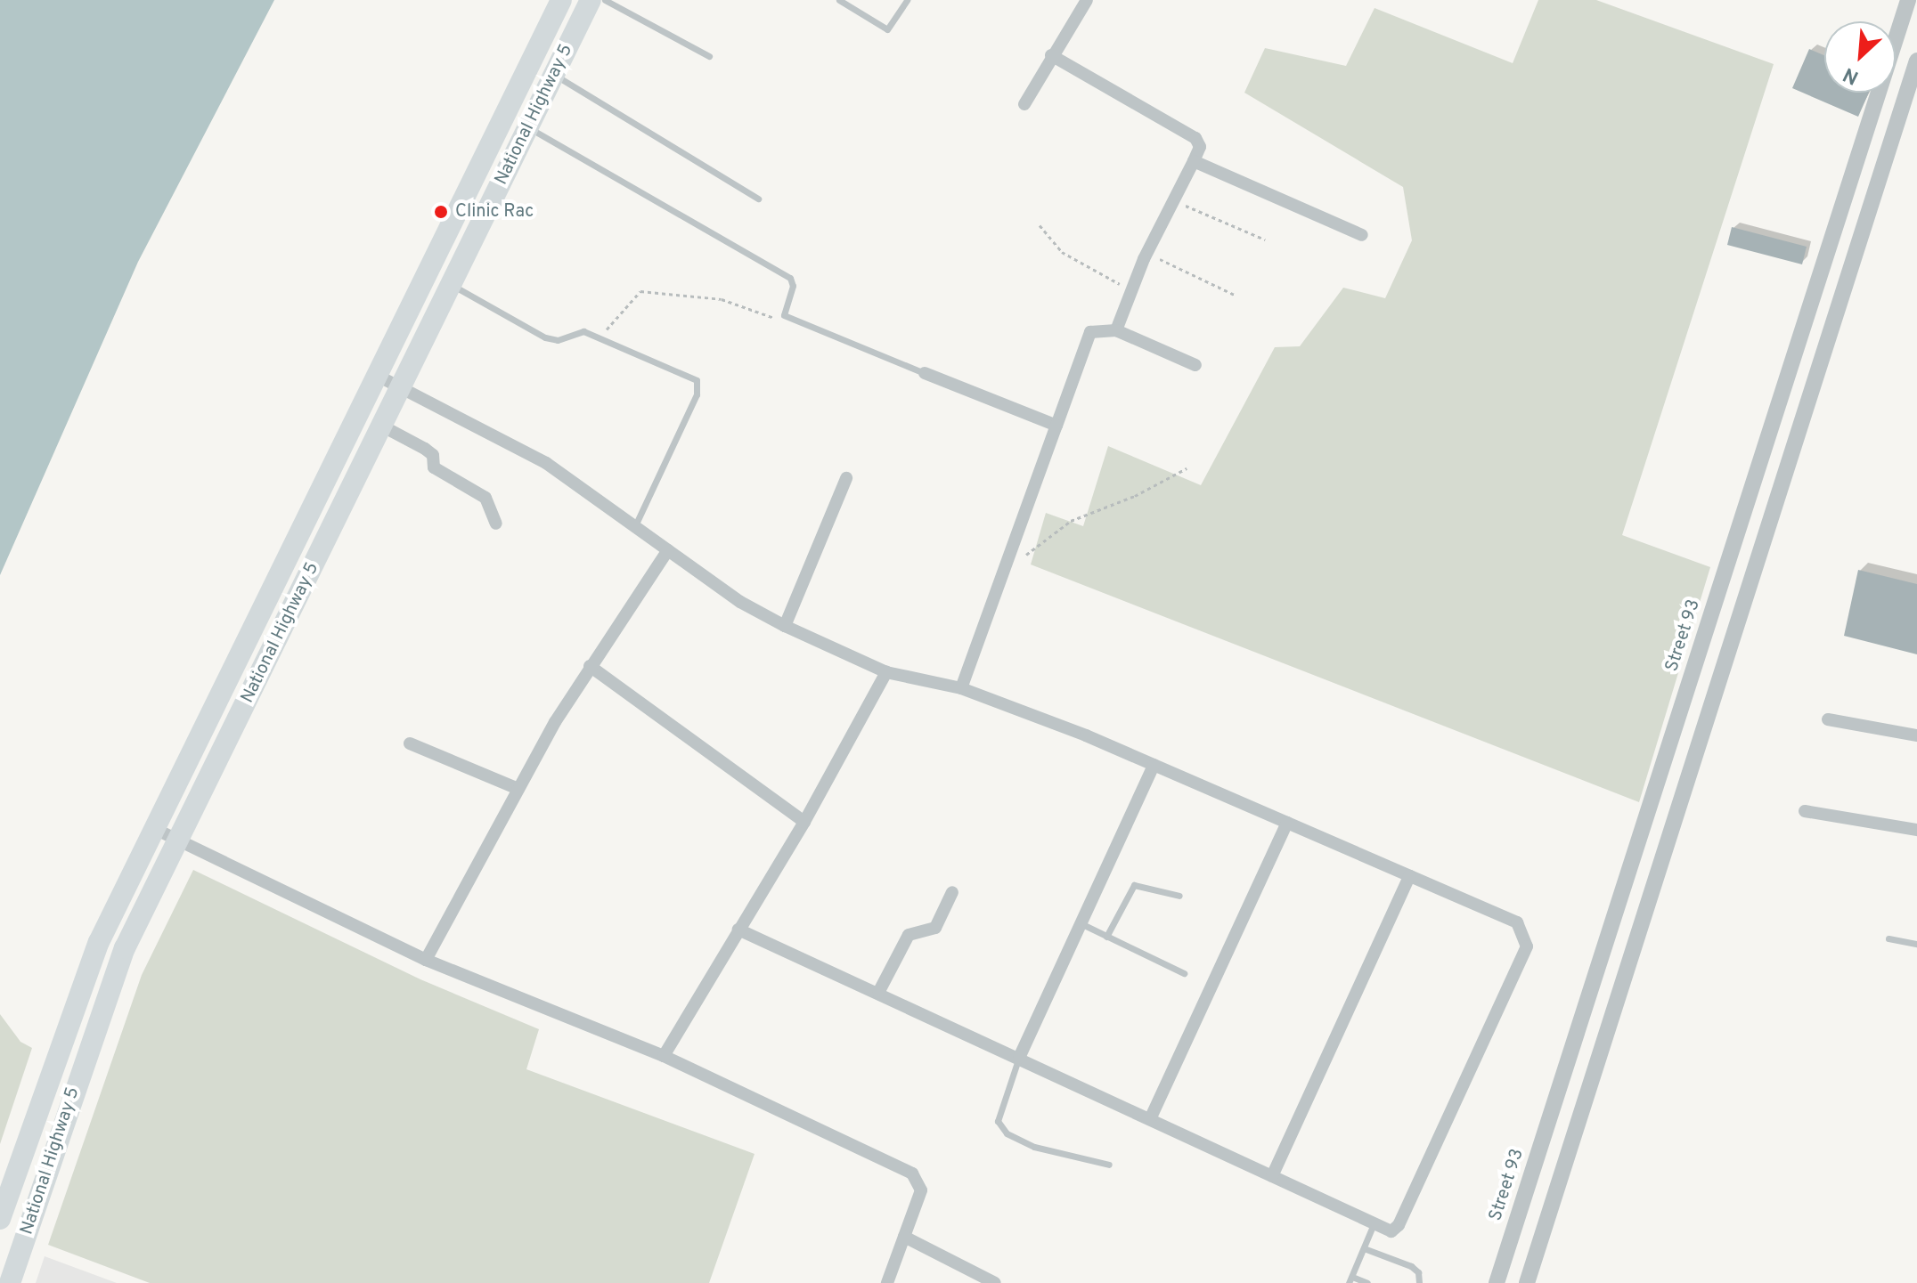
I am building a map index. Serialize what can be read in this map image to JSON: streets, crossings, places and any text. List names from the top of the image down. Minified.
{"streets":{"highway":["National Highway 5"],"street":["Street 93"]},"places":["Clinic Rac"],"north":"bottom left"}
